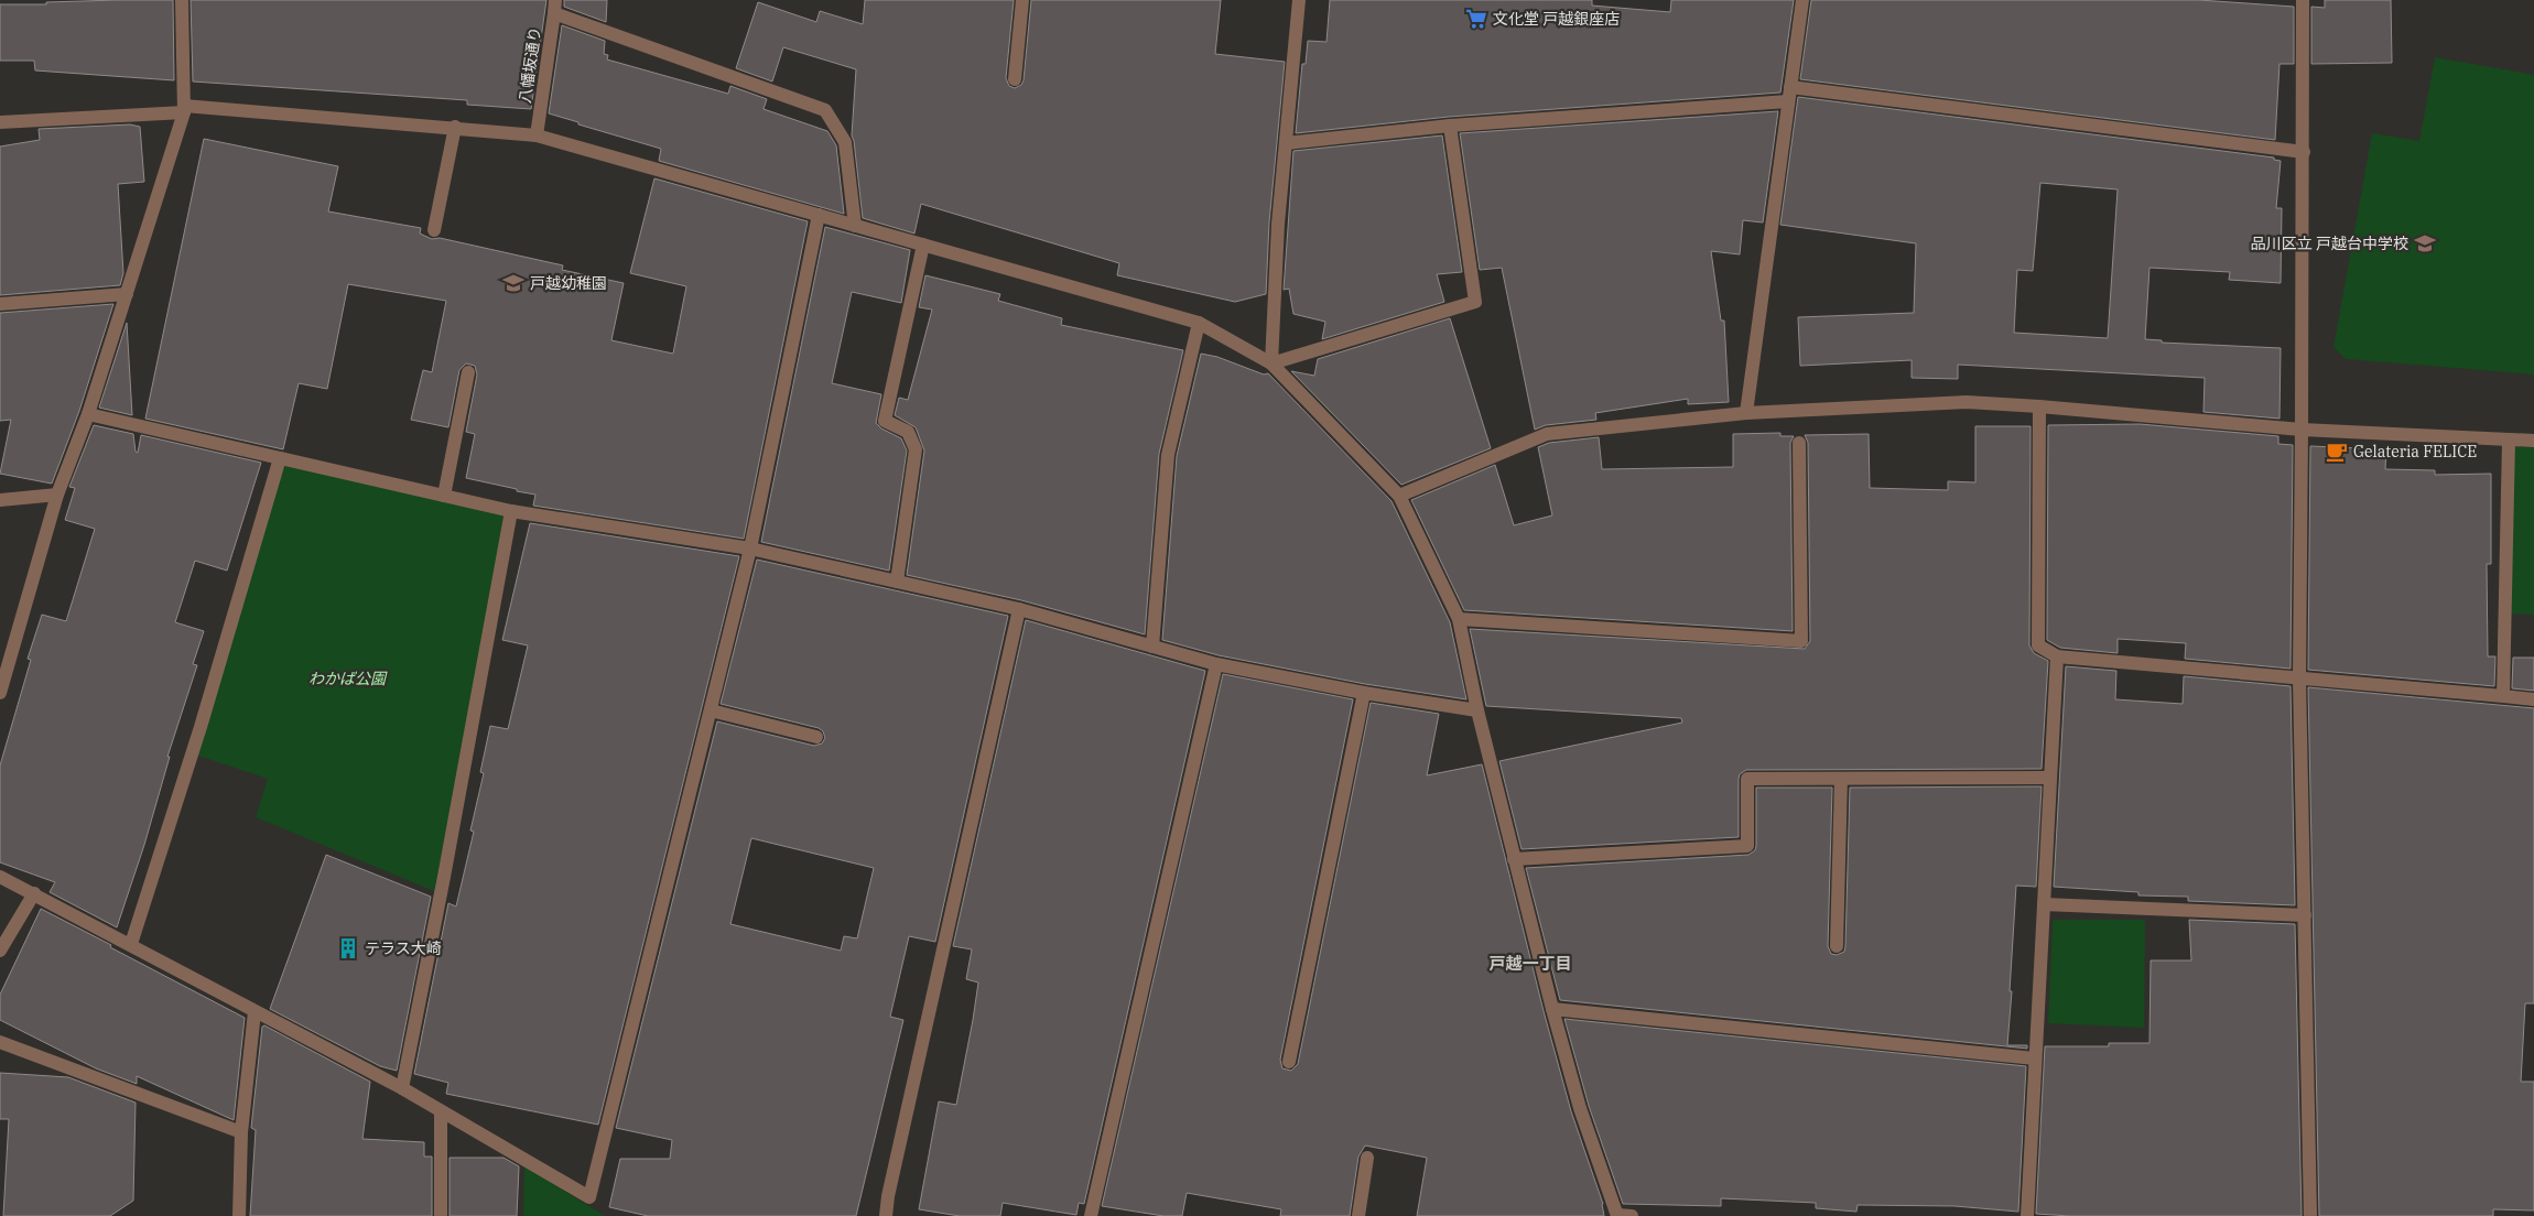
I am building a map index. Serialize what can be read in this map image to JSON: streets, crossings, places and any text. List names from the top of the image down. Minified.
{"streets":{"street":["八幡坂通り"]},"districts":["戸越一丁目"],"parks":["わかば公園"],"places":{"supermarket":["文化堂 戸越銀座店"],"school or university":["品川区立 戸越台中学校","戸越幼稚園"],"cafe":["Gelateria FELICE"],"building":["テラス大崎"]}}
